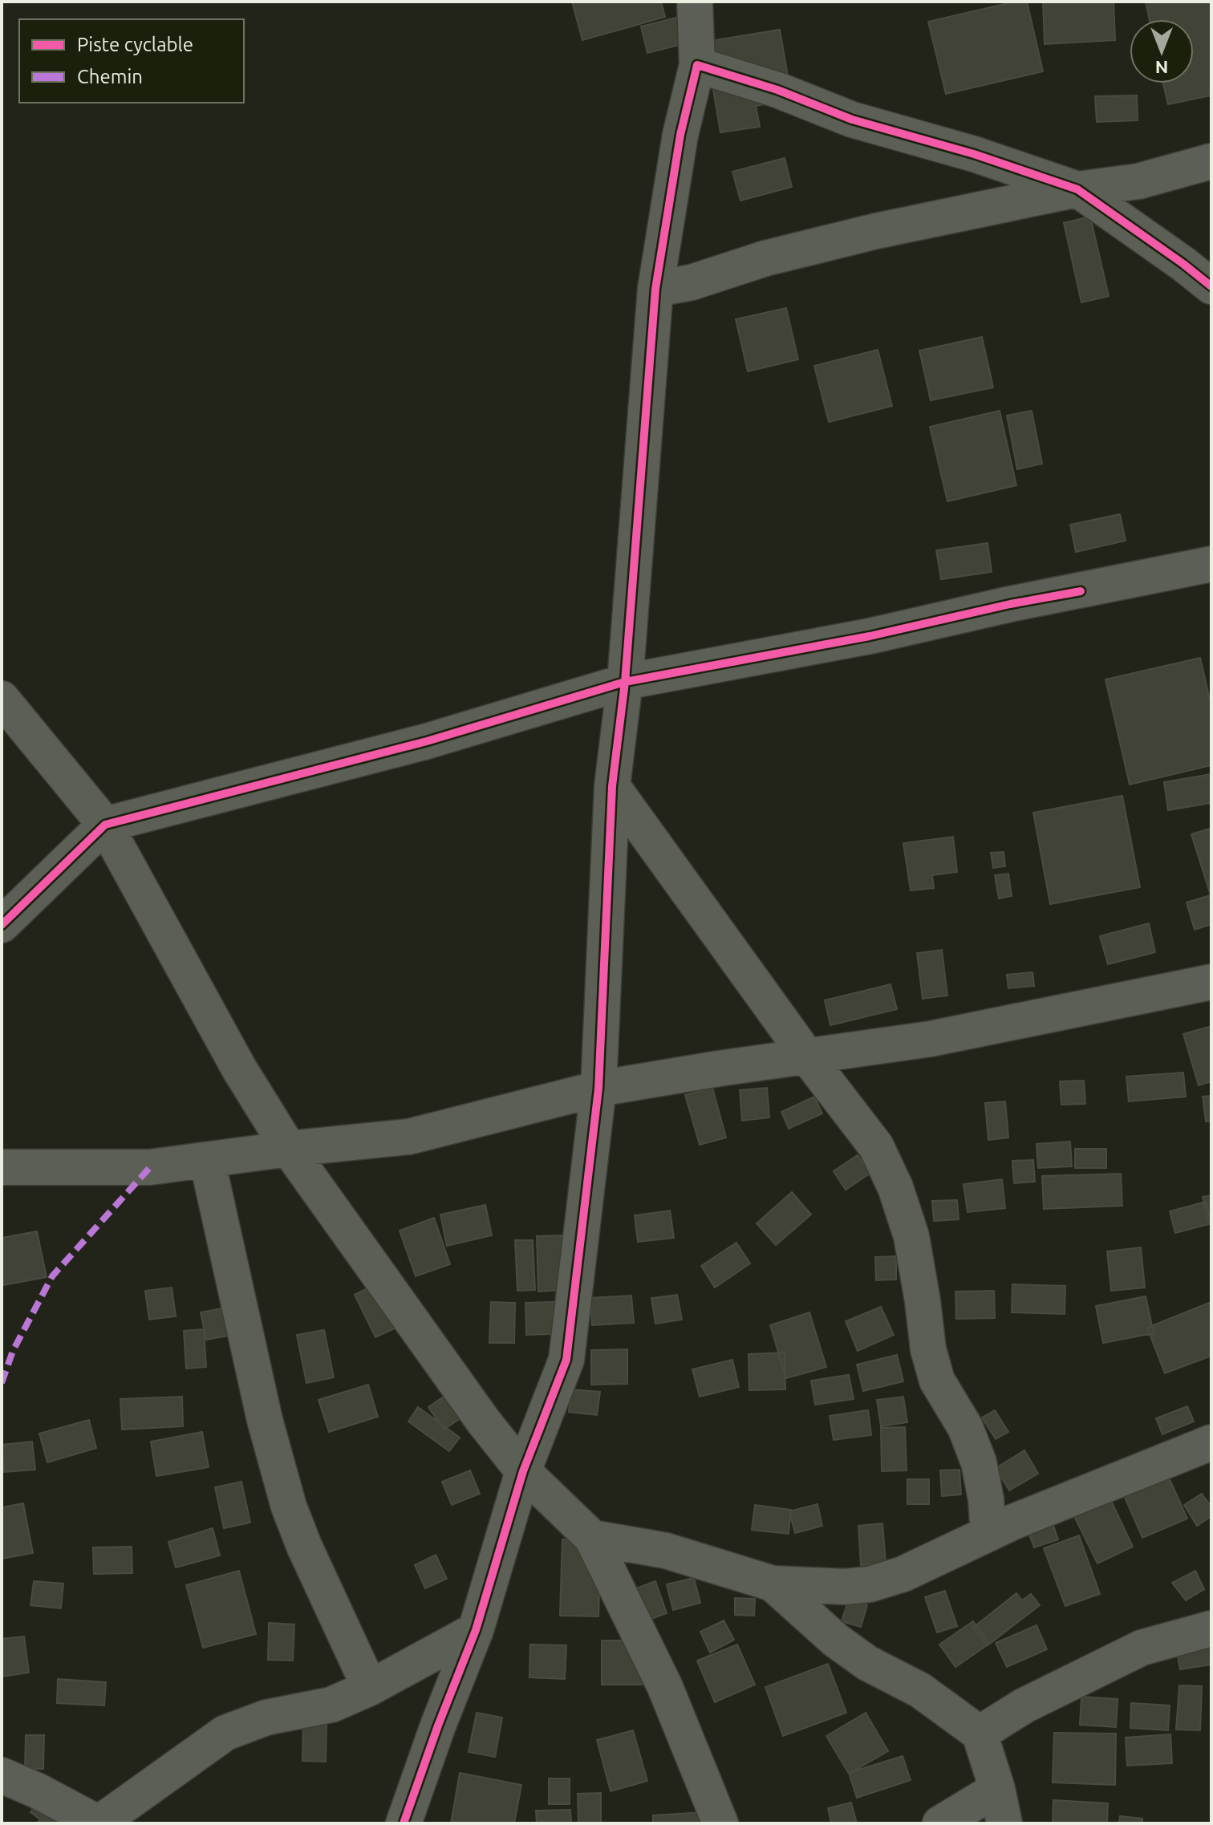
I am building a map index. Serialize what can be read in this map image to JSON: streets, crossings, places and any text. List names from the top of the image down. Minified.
{"legend":["Piste cyclable","Chemin"],"north":"bottom"}
